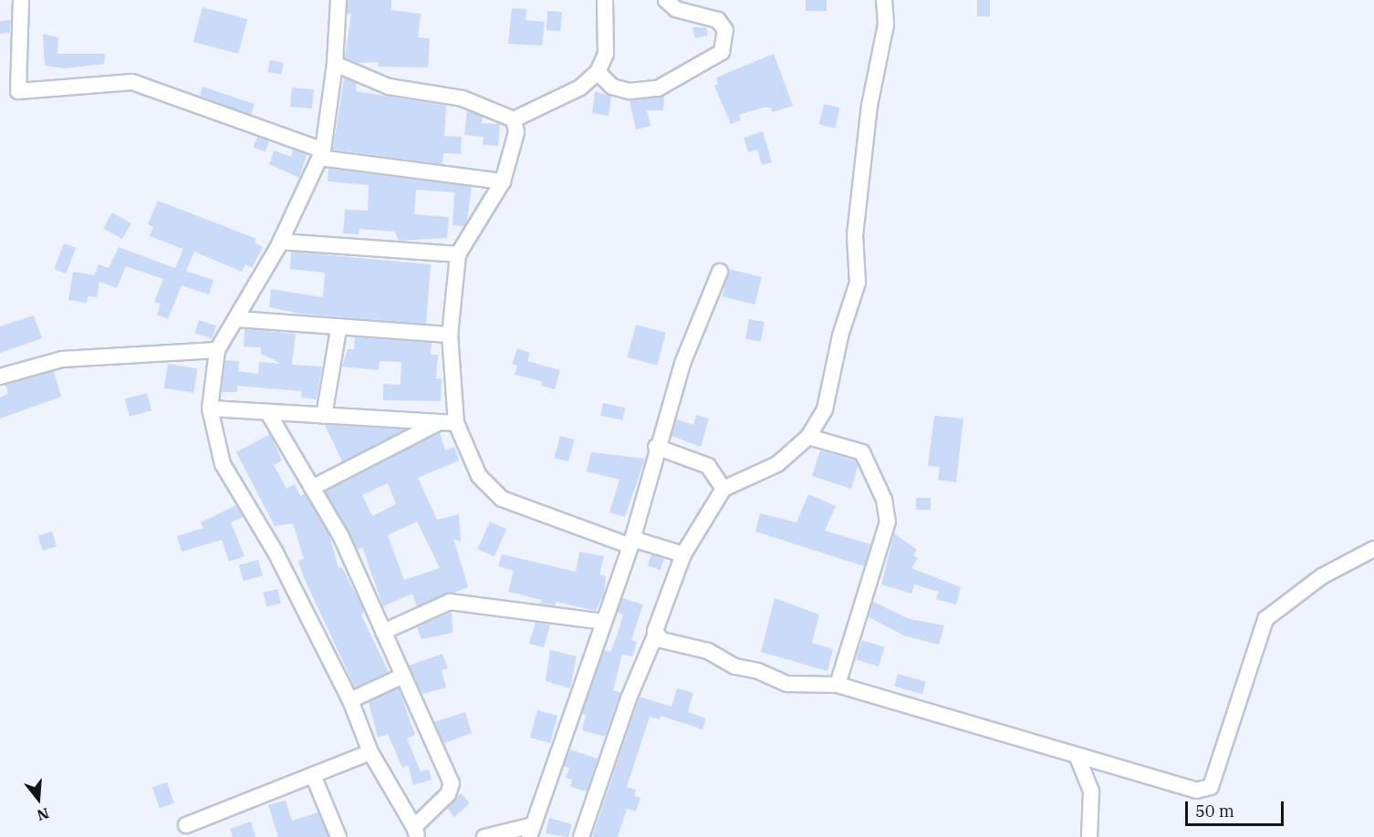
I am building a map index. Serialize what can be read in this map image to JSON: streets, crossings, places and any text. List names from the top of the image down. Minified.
{"scale_bar":"50 m","north":"bottom"}
